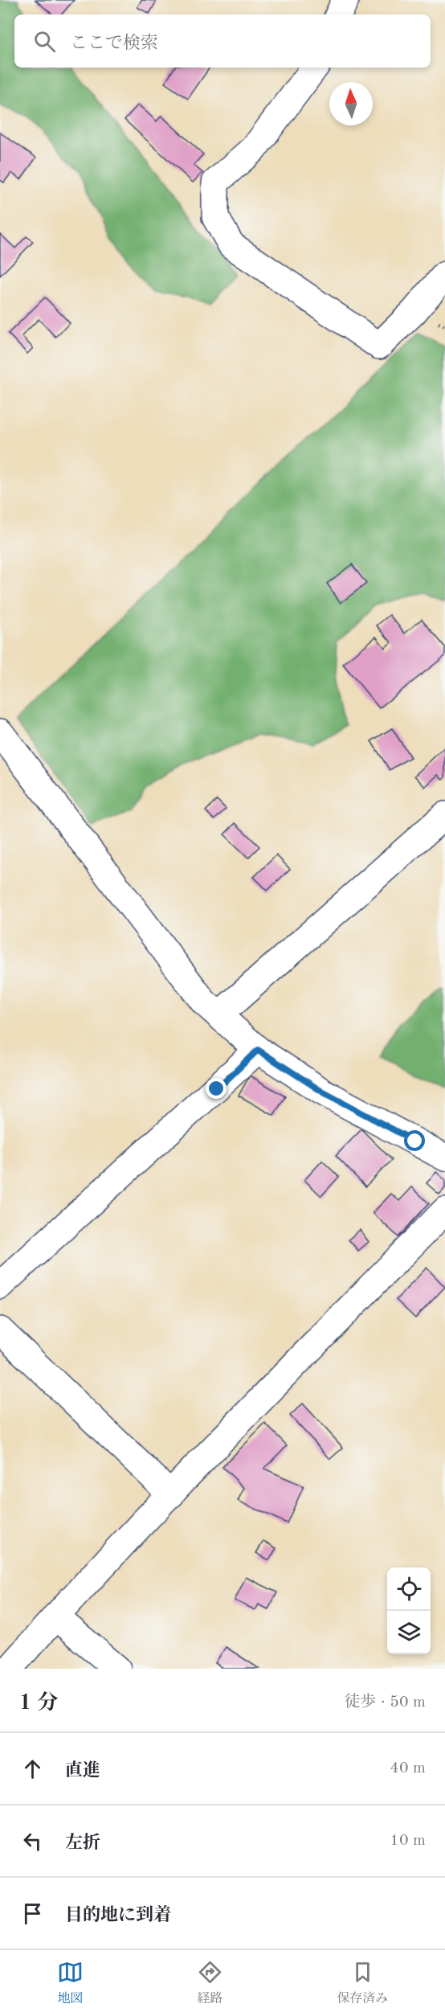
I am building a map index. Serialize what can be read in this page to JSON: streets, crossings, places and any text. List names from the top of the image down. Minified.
{"north":"top","page":{"search":"ここで検索","heading":["1 分","徒歩 · 50 m"],"list":[["直進","40 m"],["左折","10 m"],"目的地に到着"],"nav":["地図","経路","保存済み"]}}
